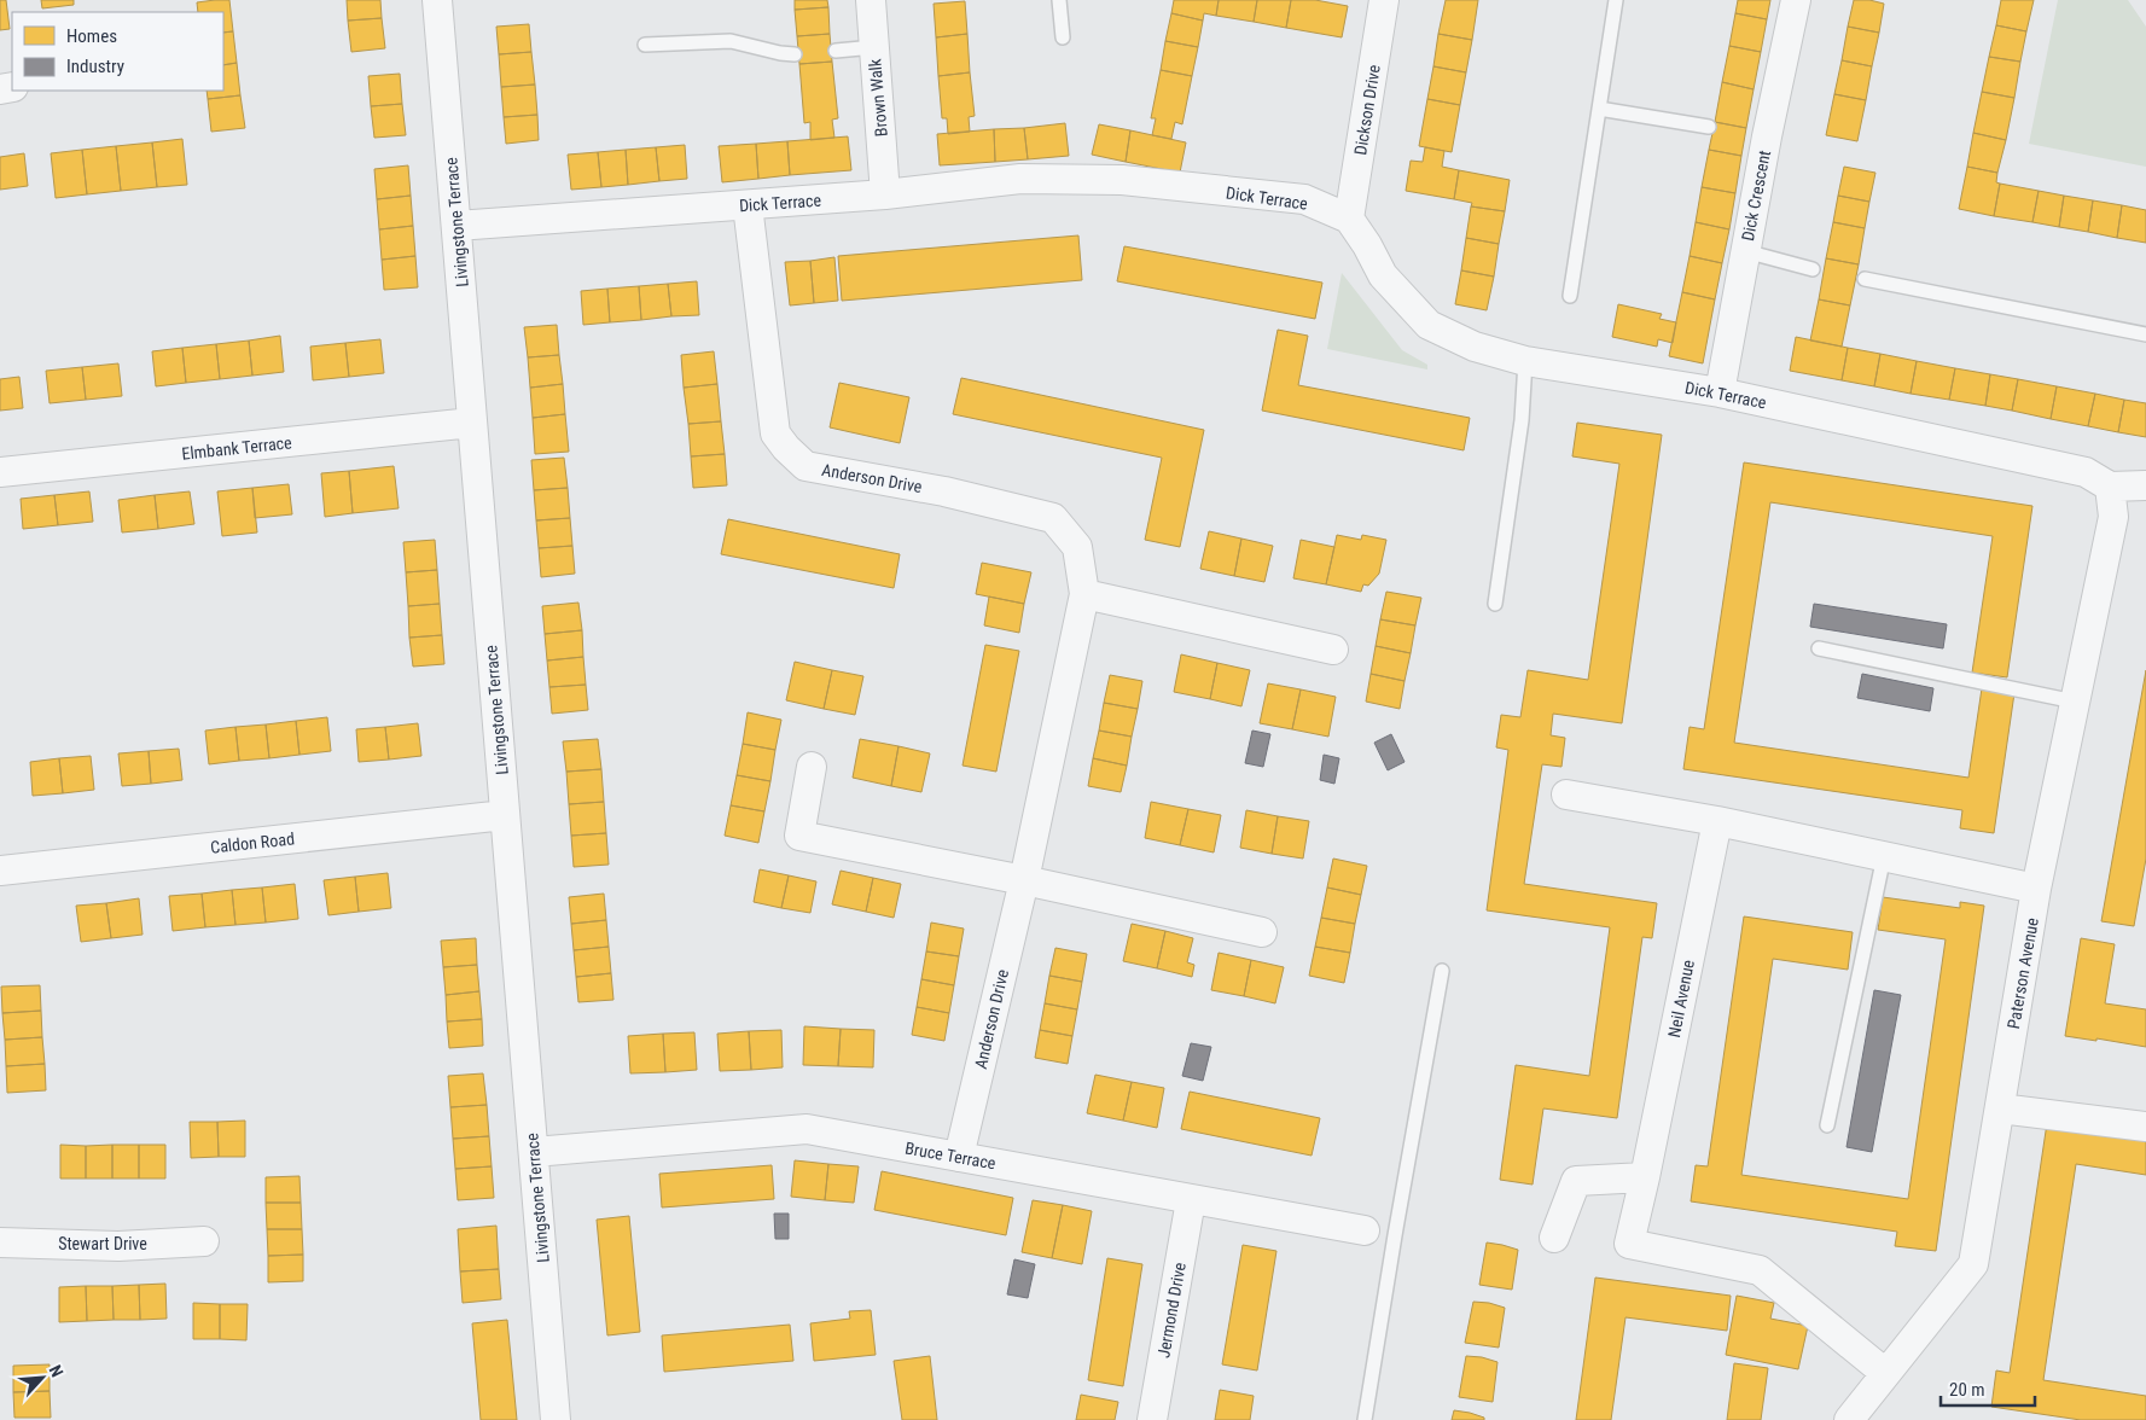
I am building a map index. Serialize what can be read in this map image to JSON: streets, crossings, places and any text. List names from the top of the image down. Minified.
{"streets":{"street":["Brown Walk","Dickson Drive","Dick Crescent","Dick Terrace","Livingstone Terrace","Elmbank Terrace","Anderson Drive","Caldon Road","Paterson Avenue","Neil Avenue","Bruce Terrace","Stewart Drive","Jermond Drive"]},"crossings":[["Brown Walk","Dick Terrace"],["Dickson Drive","Dick Terrace"],["Dick Crescent","Dick Terrace"],["Dick Terrace","Livingstone Terrace"],["Dick Terrace","Anderson Drive"],["Dick Terrace","Paterson Avenue"],["Livingstone Terrace","Elmbank Terrace"],["Livingstone Terrace","Caldon Road"],["Livingstone Terrace","Bruce Terrace"],["Anderson Drive","Bruce Terrace"],["Paterson Avenue","Neil Avenue"],["Bruce Terrace","Jermond Drive"]],"legend":["Homes","Industry"],"scale_bar":"20 m","north":"top right"}
